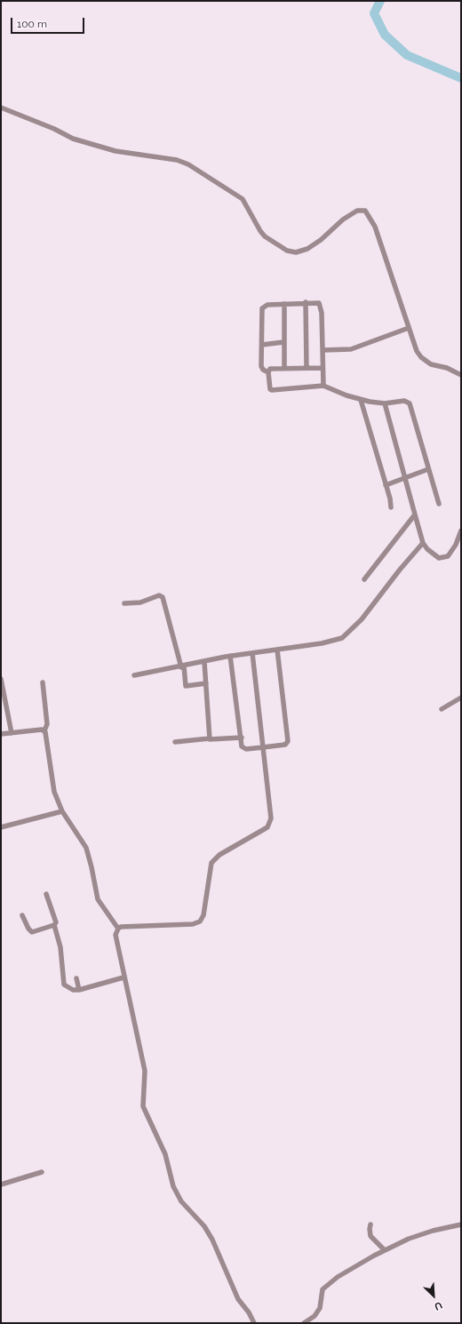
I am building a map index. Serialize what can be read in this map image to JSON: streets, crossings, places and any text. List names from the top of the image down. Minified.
{"scale_bar":"100 m","north":"bottom right"}
